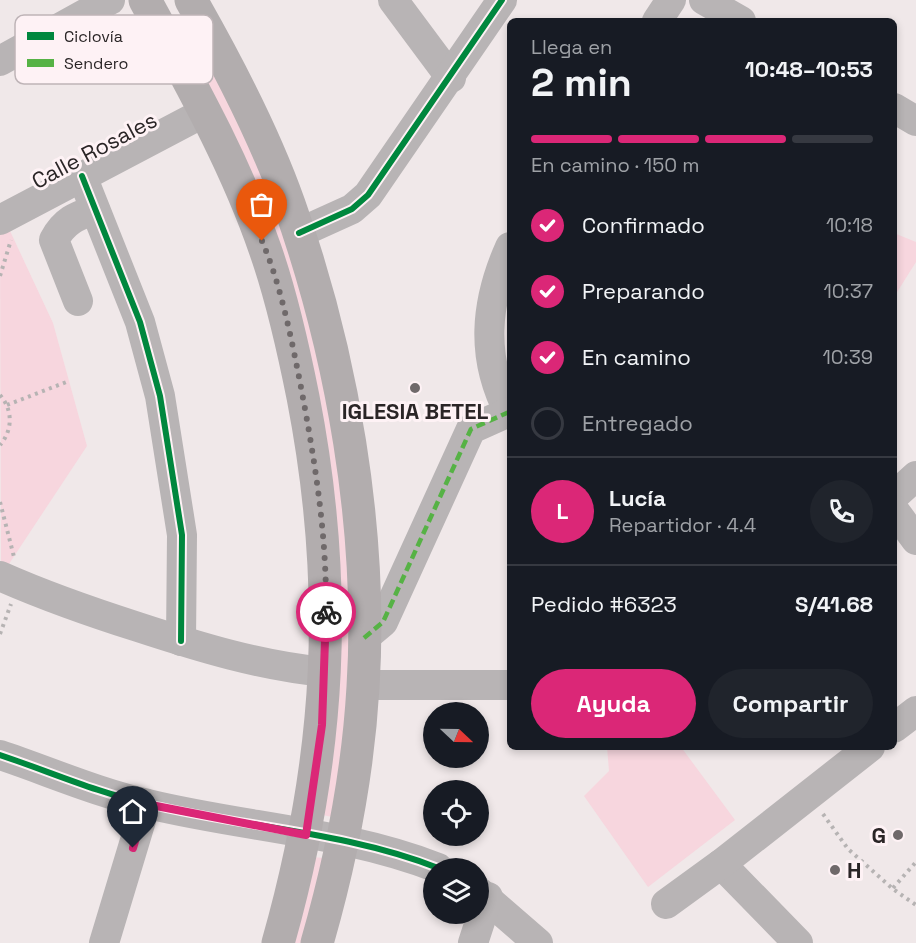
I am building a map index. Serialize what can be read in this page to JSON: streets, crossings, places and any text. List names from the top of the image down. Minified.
{"streets":{"street":["Calle Rosales"]},"places":["IGLESIA BETEL","G","H"],"legend":["Ciclovía","Sendero"],"north":"right","page":{"heading":["2 min","Llega en","10:48–10:53"],"panel":["Lucía","Repartidor · 4.4","Pedido #6323","S/41.68"],"bar":"En camino · 150 m","list":[["Confirmado","10:18"],["Preparando","10:37"],["En camino","10:39"],"Entregado"],"round":"L","buttons":["Ayuda","Compartir"]}}
